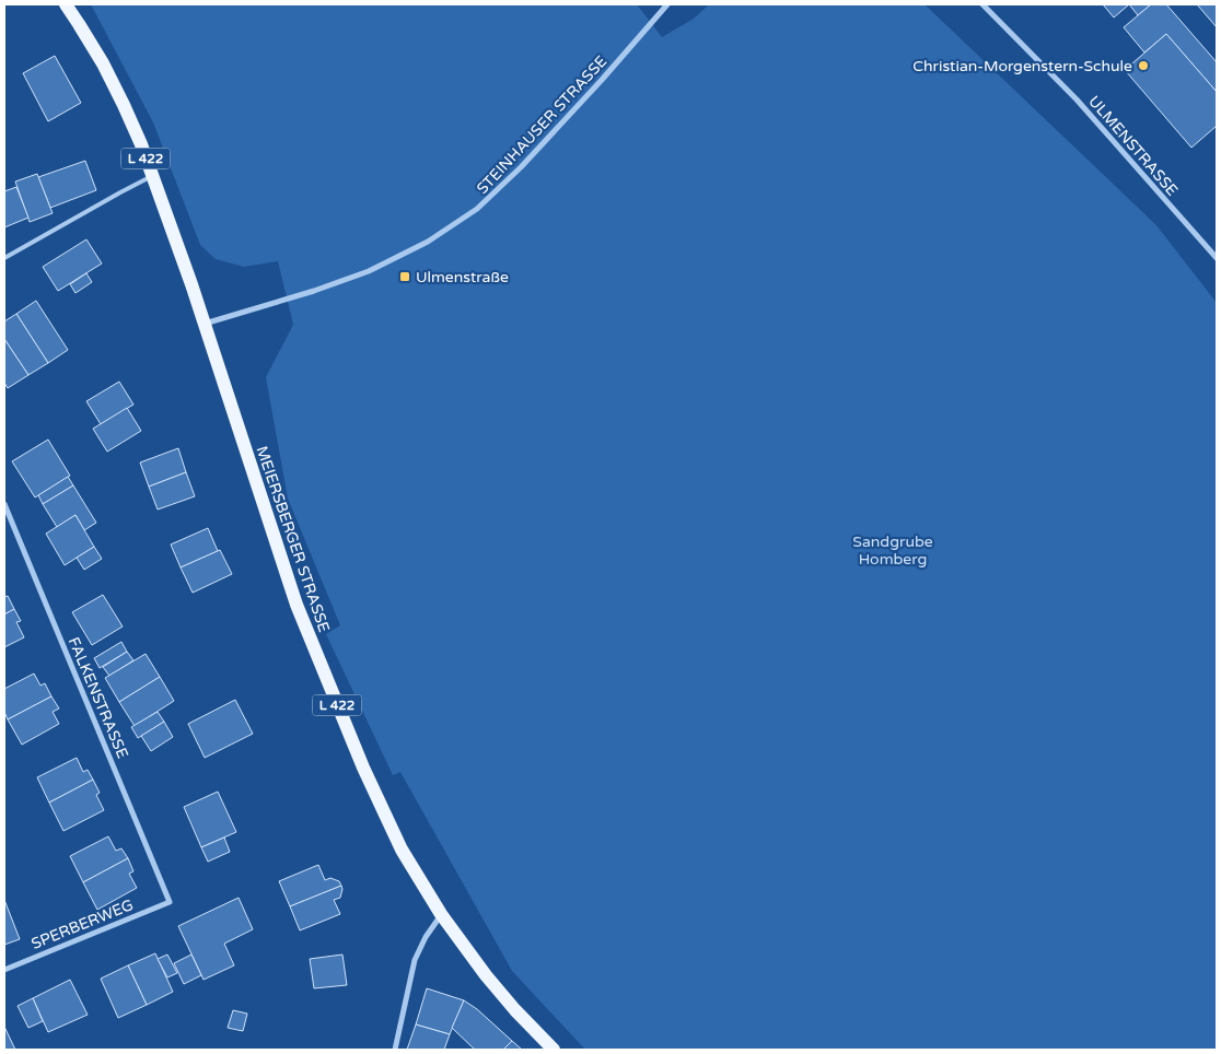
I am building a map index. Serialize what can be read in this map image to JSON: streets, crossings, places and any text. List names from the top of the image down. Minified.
{"streets":{"main road":["L 422","MEIERSBERGER STRASSE"],"street":["STEINHAUSER STRASSE","ULMENSTRASSE","FALKENSTRASSE","SPERBERWEG"]},"crossings":[["STEINHAUSER STRASSE","MEIERSBERGER STRASSE"],["FALKENSTRASSE","SPERBERWEG"]],"parks":["Sandgrube Homberg"],"places":{"other":["Christian-Morgenstern-Schule"],"transit":["Ulmenstraße"]}}
